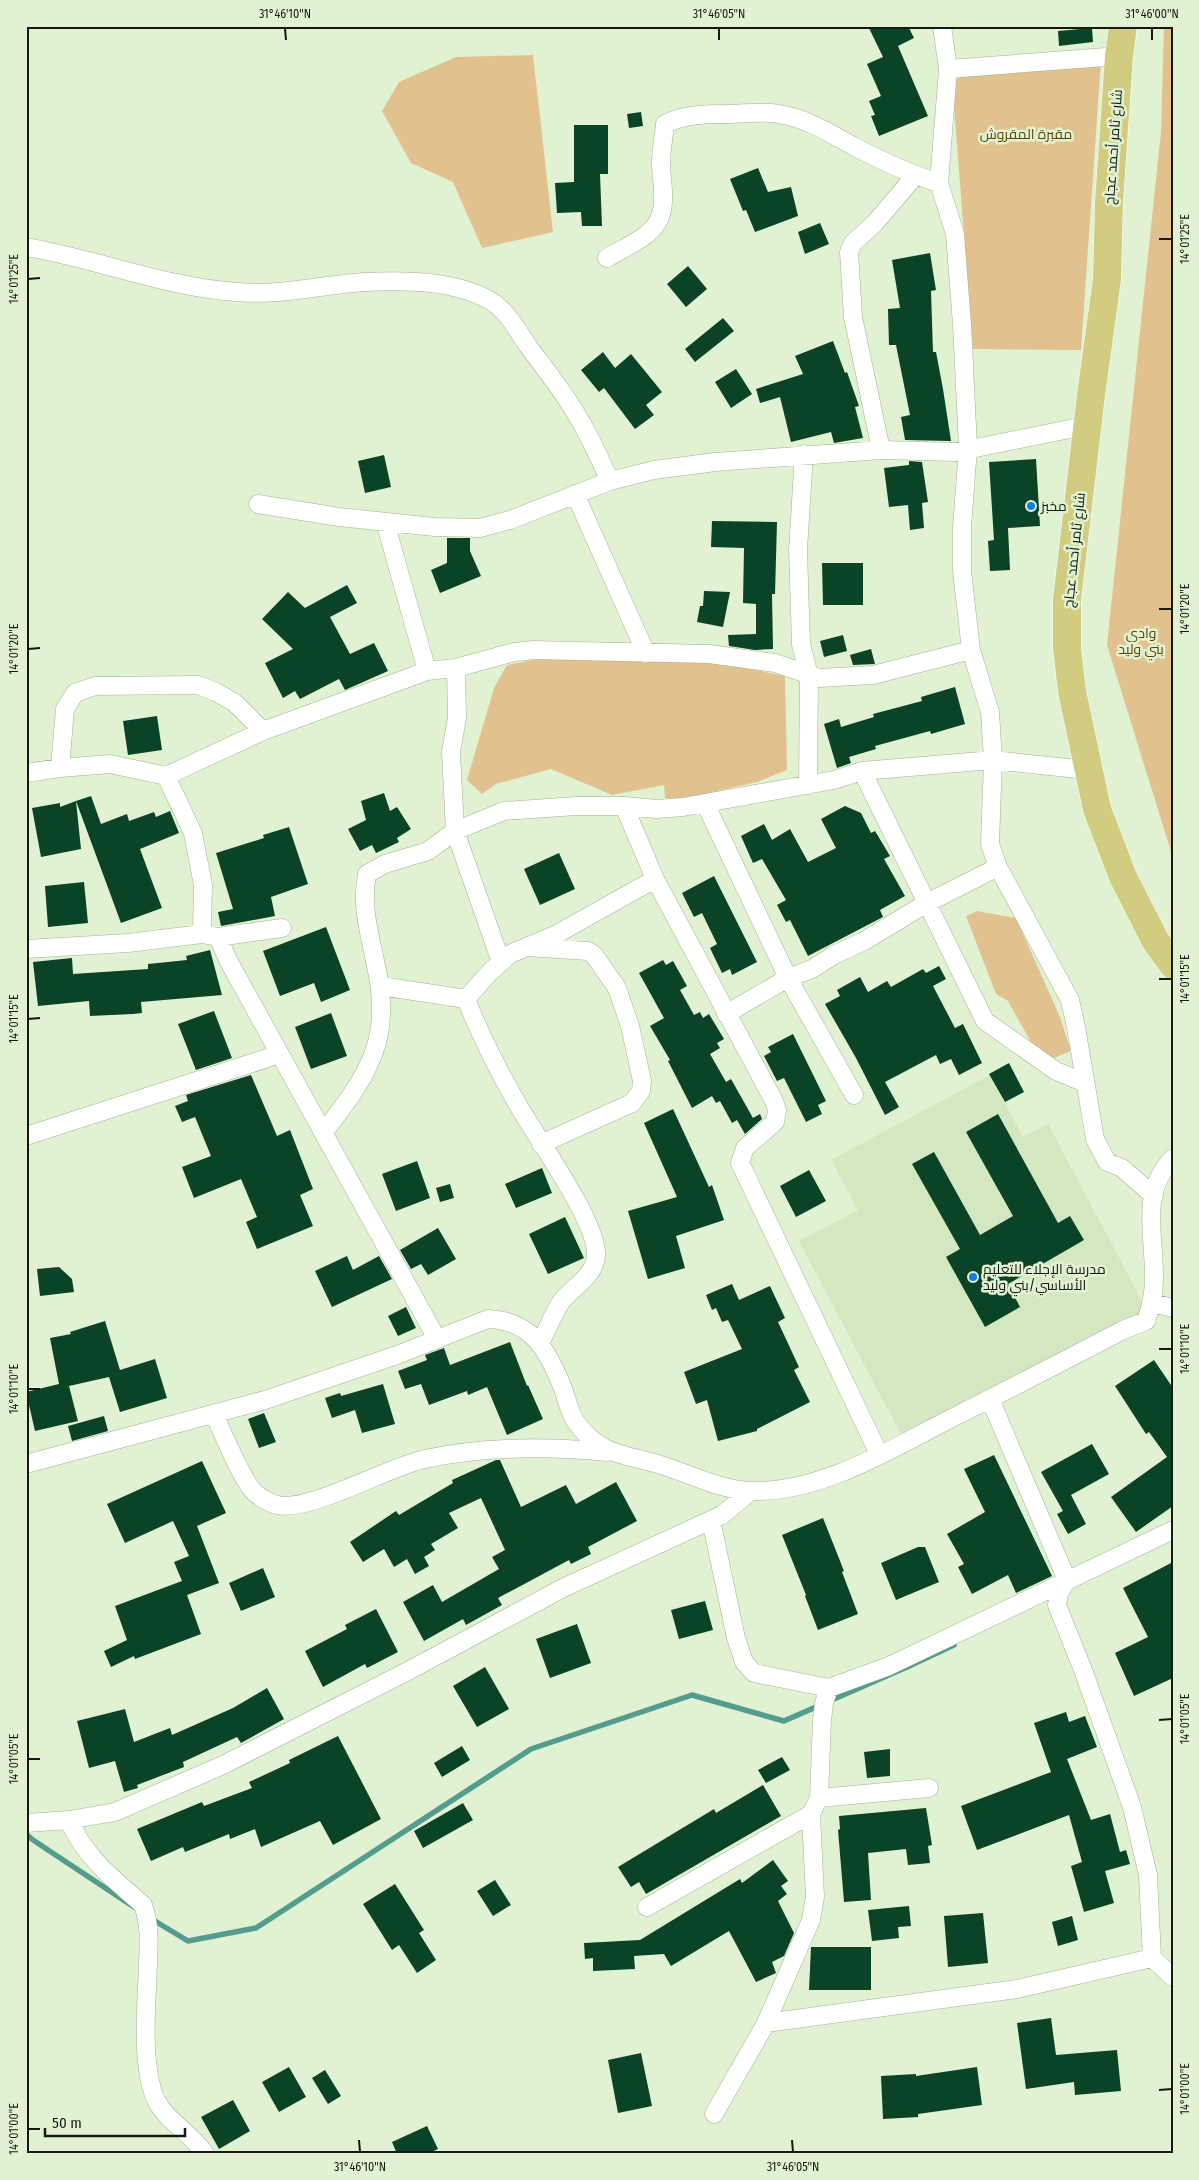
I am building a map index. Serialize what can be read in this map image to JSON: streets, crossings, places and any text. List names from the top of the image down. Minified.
{"streets":{"main road":["شارع ثامر أحمد عجاج"]},"parks":["مقبرة المقروش","وادي بني وليد"],"places":["مخبز","مدرسة الإجلاء للتعليم الأساسي/بني وليد"],"scale_bar":"50 m","coordinates":["31°46'10\"N","31°46'05\"N","31°46'00\"N","14°01'25\"E","14°01'20\"E","14°01'15\"E","14°01'10\"E","14°01'05\"E","14°01'00\"E"]}
